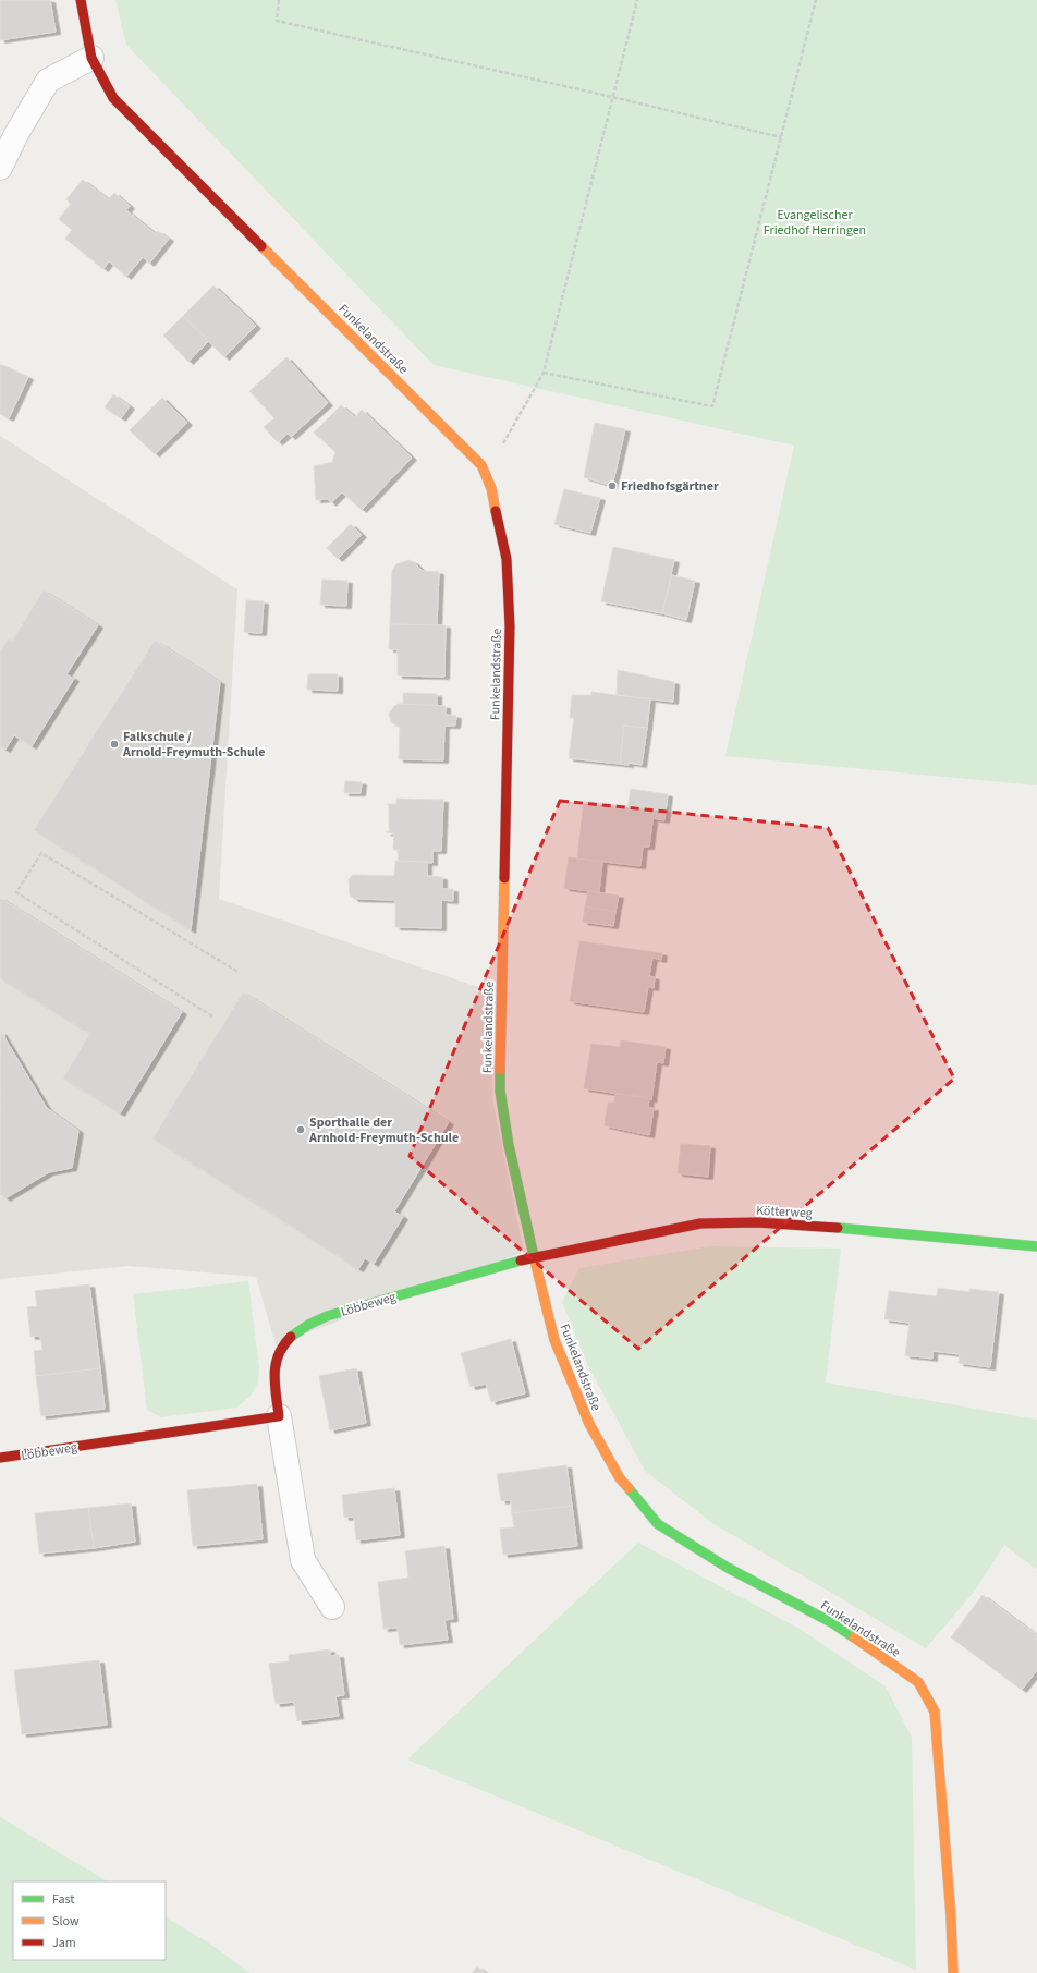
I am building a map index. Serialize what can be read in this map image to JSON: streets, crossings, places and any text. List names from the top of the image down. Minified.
{"streets":{"street":["Funkelandstraße","Kötterweg","Löbbeweg"]},"crossings":[["Funkelandstraße","Kötterweg"],["Funkelandstraße","Löbbeweg"],["Kötterweg","Löbbeweg"]],"parks":["Evangelischer Friedhof Herringen"],"places":["Friedhofsgärtner","Falkschule / Arnold-Freymuth-Schule","Sporthalle der Arnhold-Freymuth-Schule"],"legend":["Fast","Slow","Jam"]}
